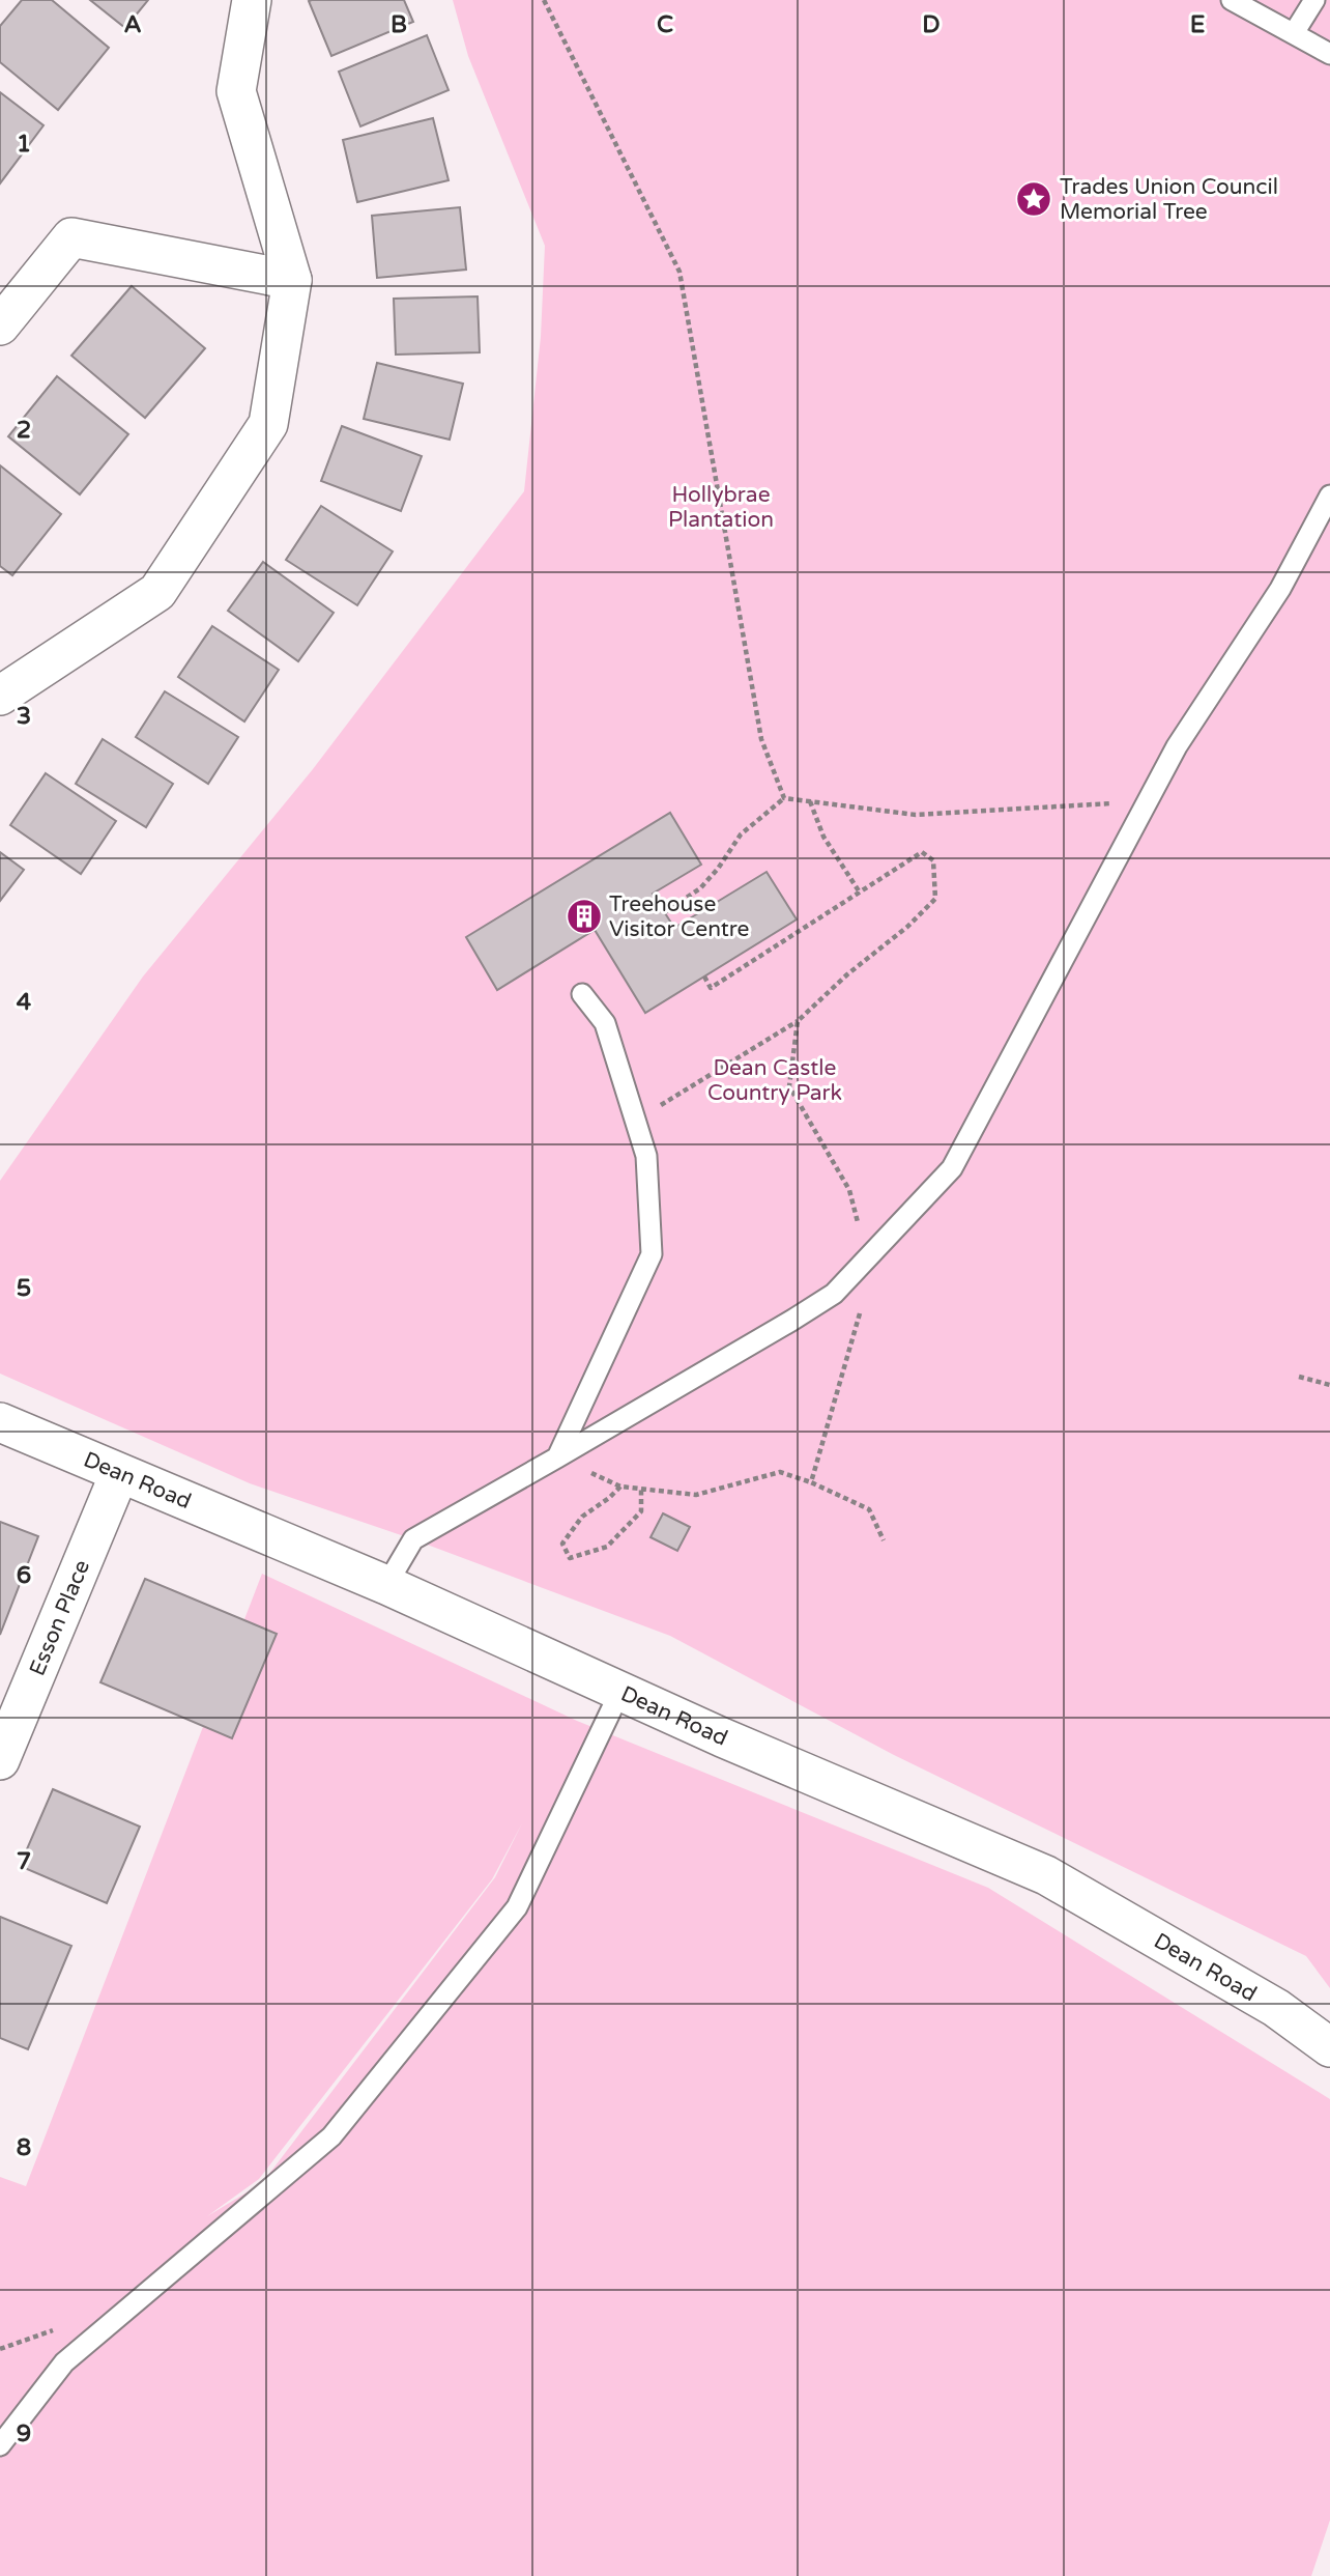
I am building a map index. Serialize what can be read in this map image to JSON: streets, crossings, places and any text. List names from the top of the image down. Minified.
{"streets":{"street":["Dean Road","Esson Place"]},"crossings":[["Dean Road","Esson Place"]],"parks":["Hollybrae Plantation","Dean Castle Country Park"],"places":{"place":["Trades Union Council Memorial Tree"],"building":["Treehouse Visitor Centre"]},"grid":{"columns":["A","B","C","D","E"],"rows":["1","2","3","4","5","6","7","8","9"]}}
